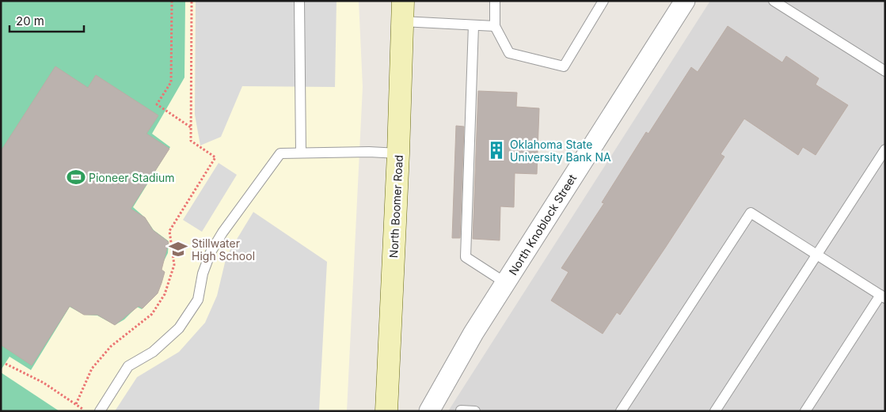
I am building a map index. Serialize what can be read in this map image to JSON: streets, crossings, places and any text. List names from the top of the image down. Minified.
{"streets":{"main road":["North Boomer Road"],"street":["North Knoblock Street"]},"places":{"building":["Oklahoma State University Bank NA"],"sports":["Pioneer Stadium"],"school or university":["Stillwater High School"]},"scale_bar":"20 m"}
